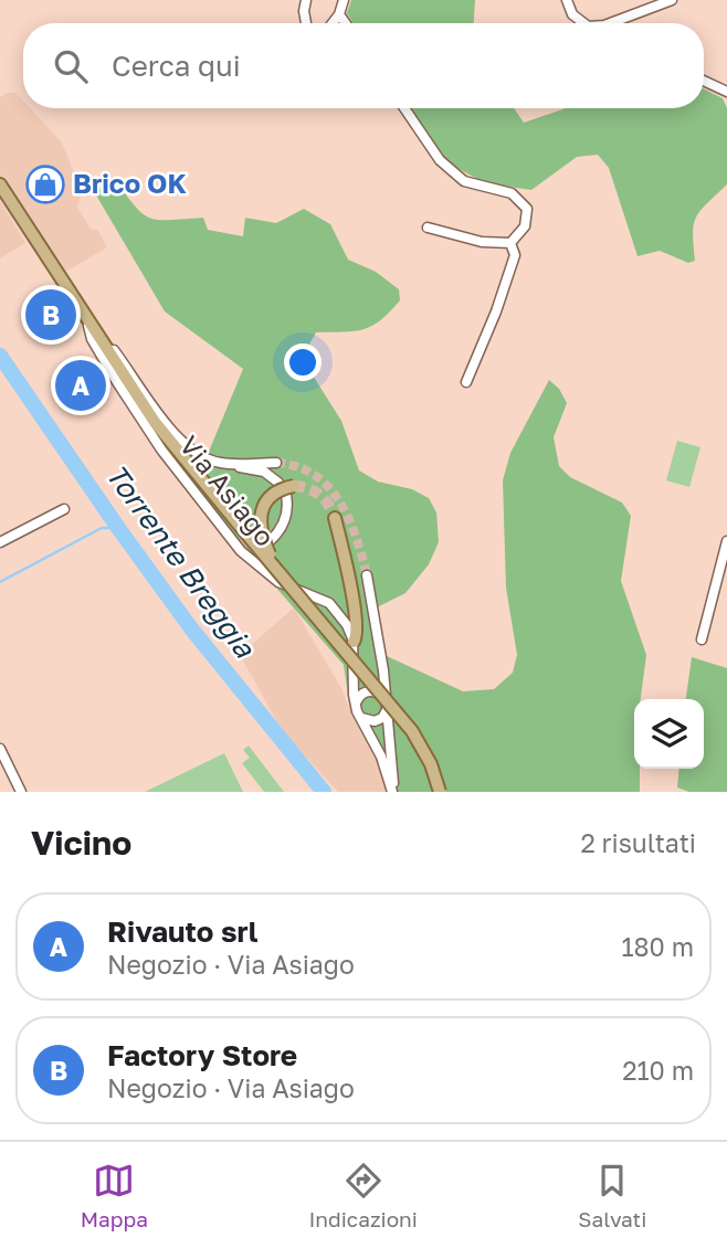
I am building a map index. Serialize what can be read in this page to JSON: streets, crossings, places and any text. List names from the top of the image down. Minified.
{"streets":{"main road":["Via Asiago"]},"water":["Torrente Breggia"],"places":{"shop":["Brico OK"]},"page":{"search":"Cerca qui","pins":["B","A"],"heading":["Vicino","2 risultati"],"list":[{"mark":"A","name":"Rivauto srl","note":"Negozio · Via Asiago","value":"180 m"},{"mark":"B","name":"Factory Store","note":"Negozio · Via Asiago","value":"210 m"}],"nav":["Mappa","Indicazioni","Salvati"]}}
